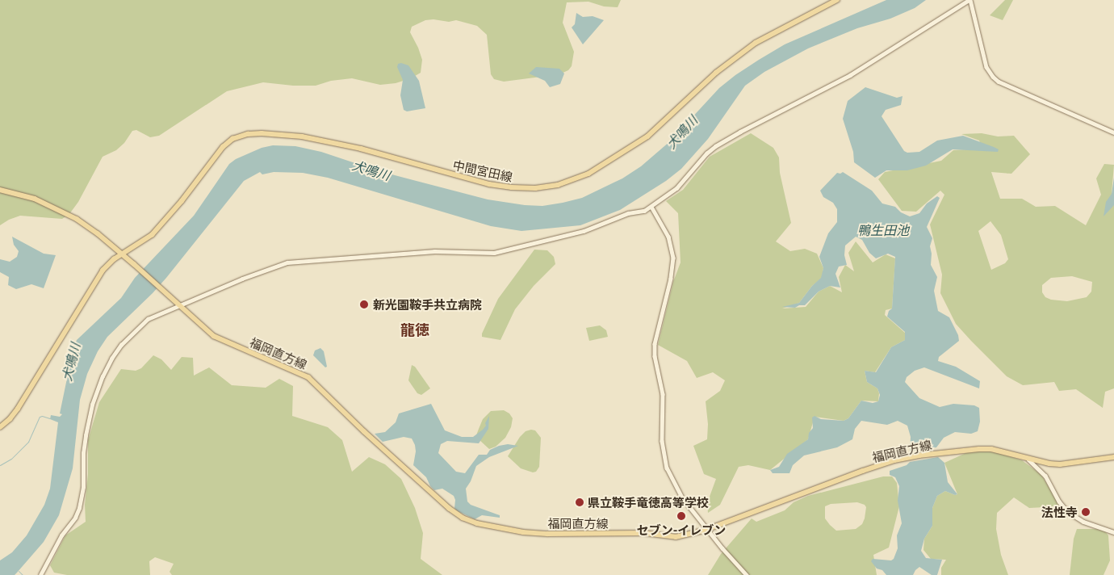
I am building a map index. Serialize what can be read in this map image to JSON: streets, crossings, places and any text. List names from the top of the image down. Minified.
{"streets":{"main road":["中間宮田線","福岡直方線"]},"crossings":[["中間宮田線","福岡直方線"]],"districts":["龍徳"],"water":["犬鳴川","鴨生田池"],"places":["新光園鞍手共立病院","県立鞍手竜徳高等学校","法性寺","セブン-イレブン"]}
